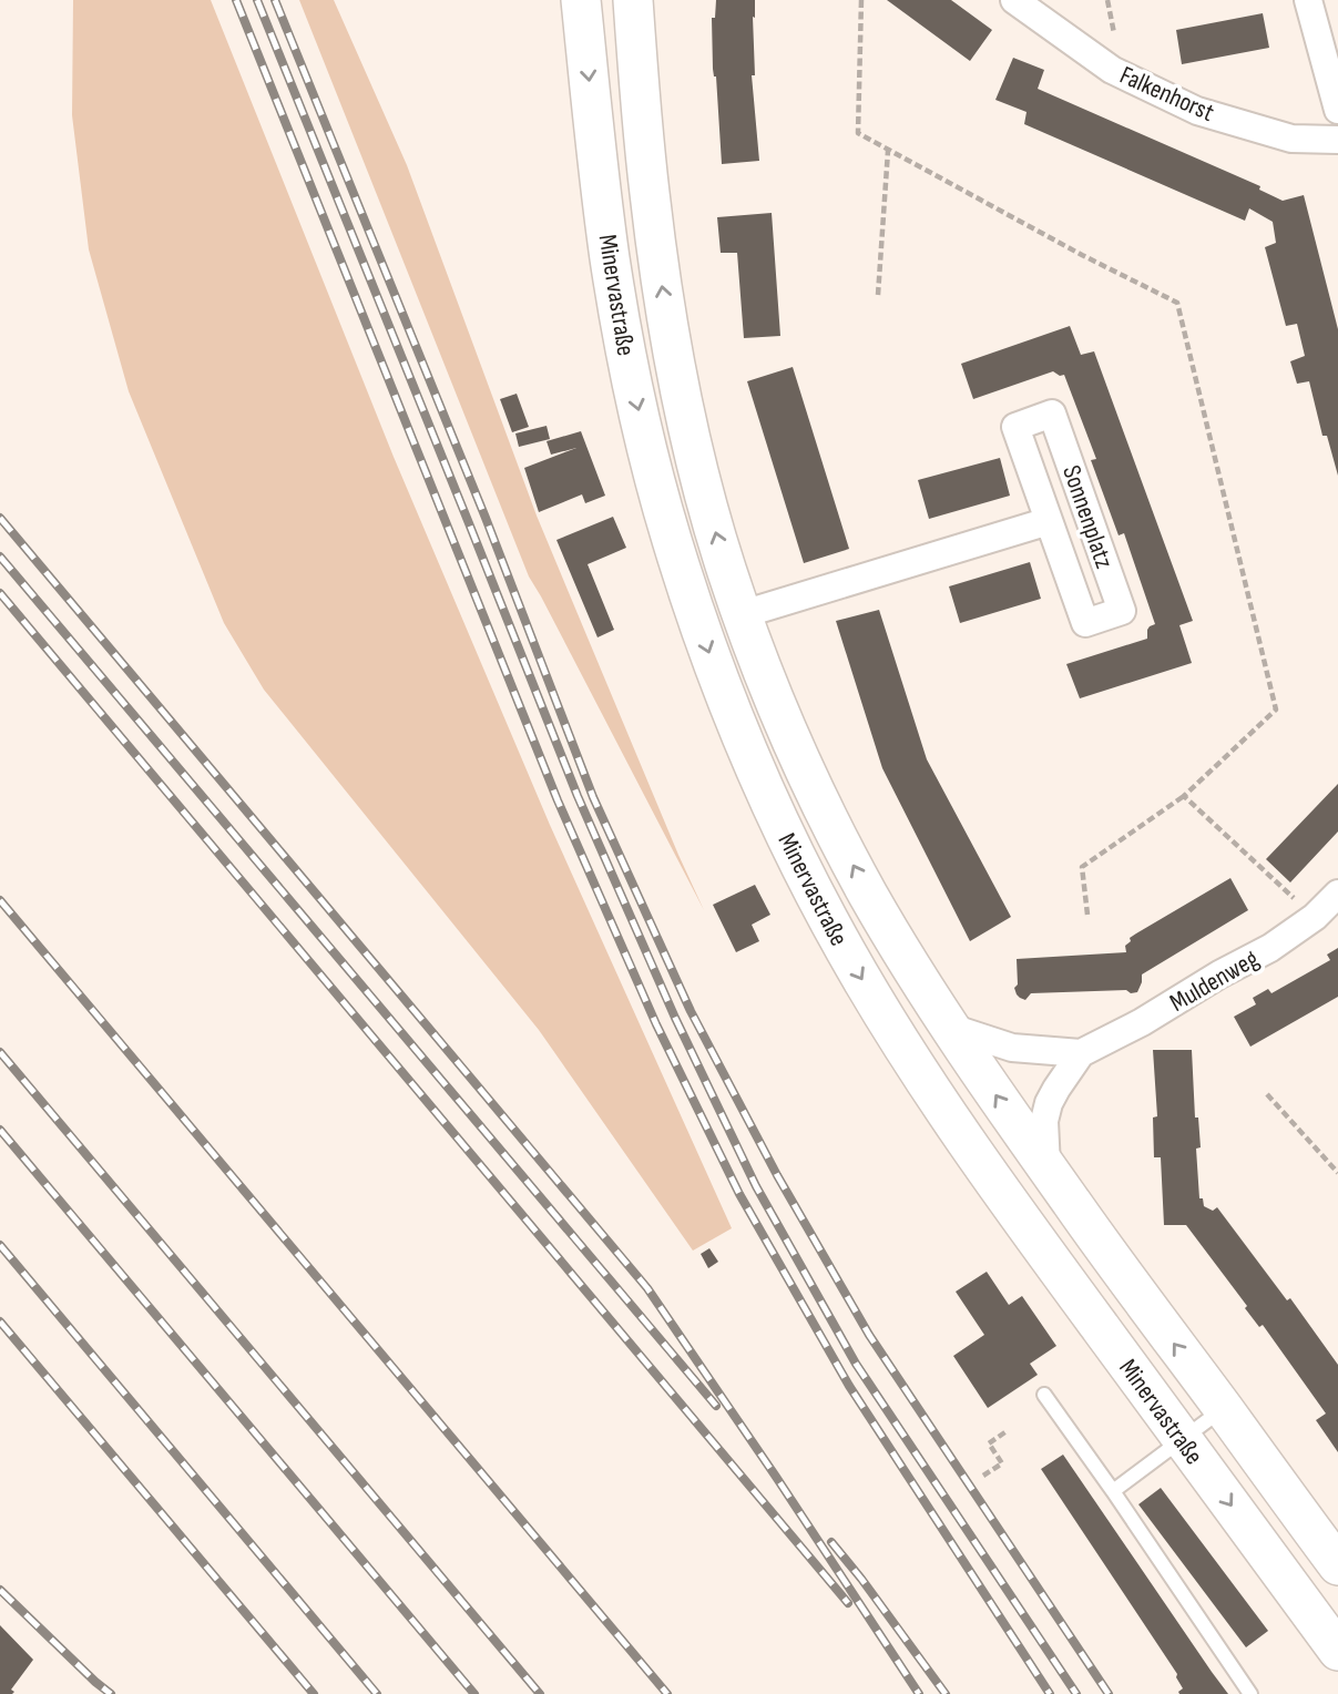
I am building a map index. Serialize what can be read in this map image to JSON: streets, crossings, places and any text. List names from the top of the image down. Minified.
{"streets":{"main road":["Minervastraße"],"street":["Falkenhorst","Sonnenplatz","Muldenweg"]},"crossings":[["Minervastraße","Sonnenplatz"],["Minervastraße","Muldenweg"]]}
